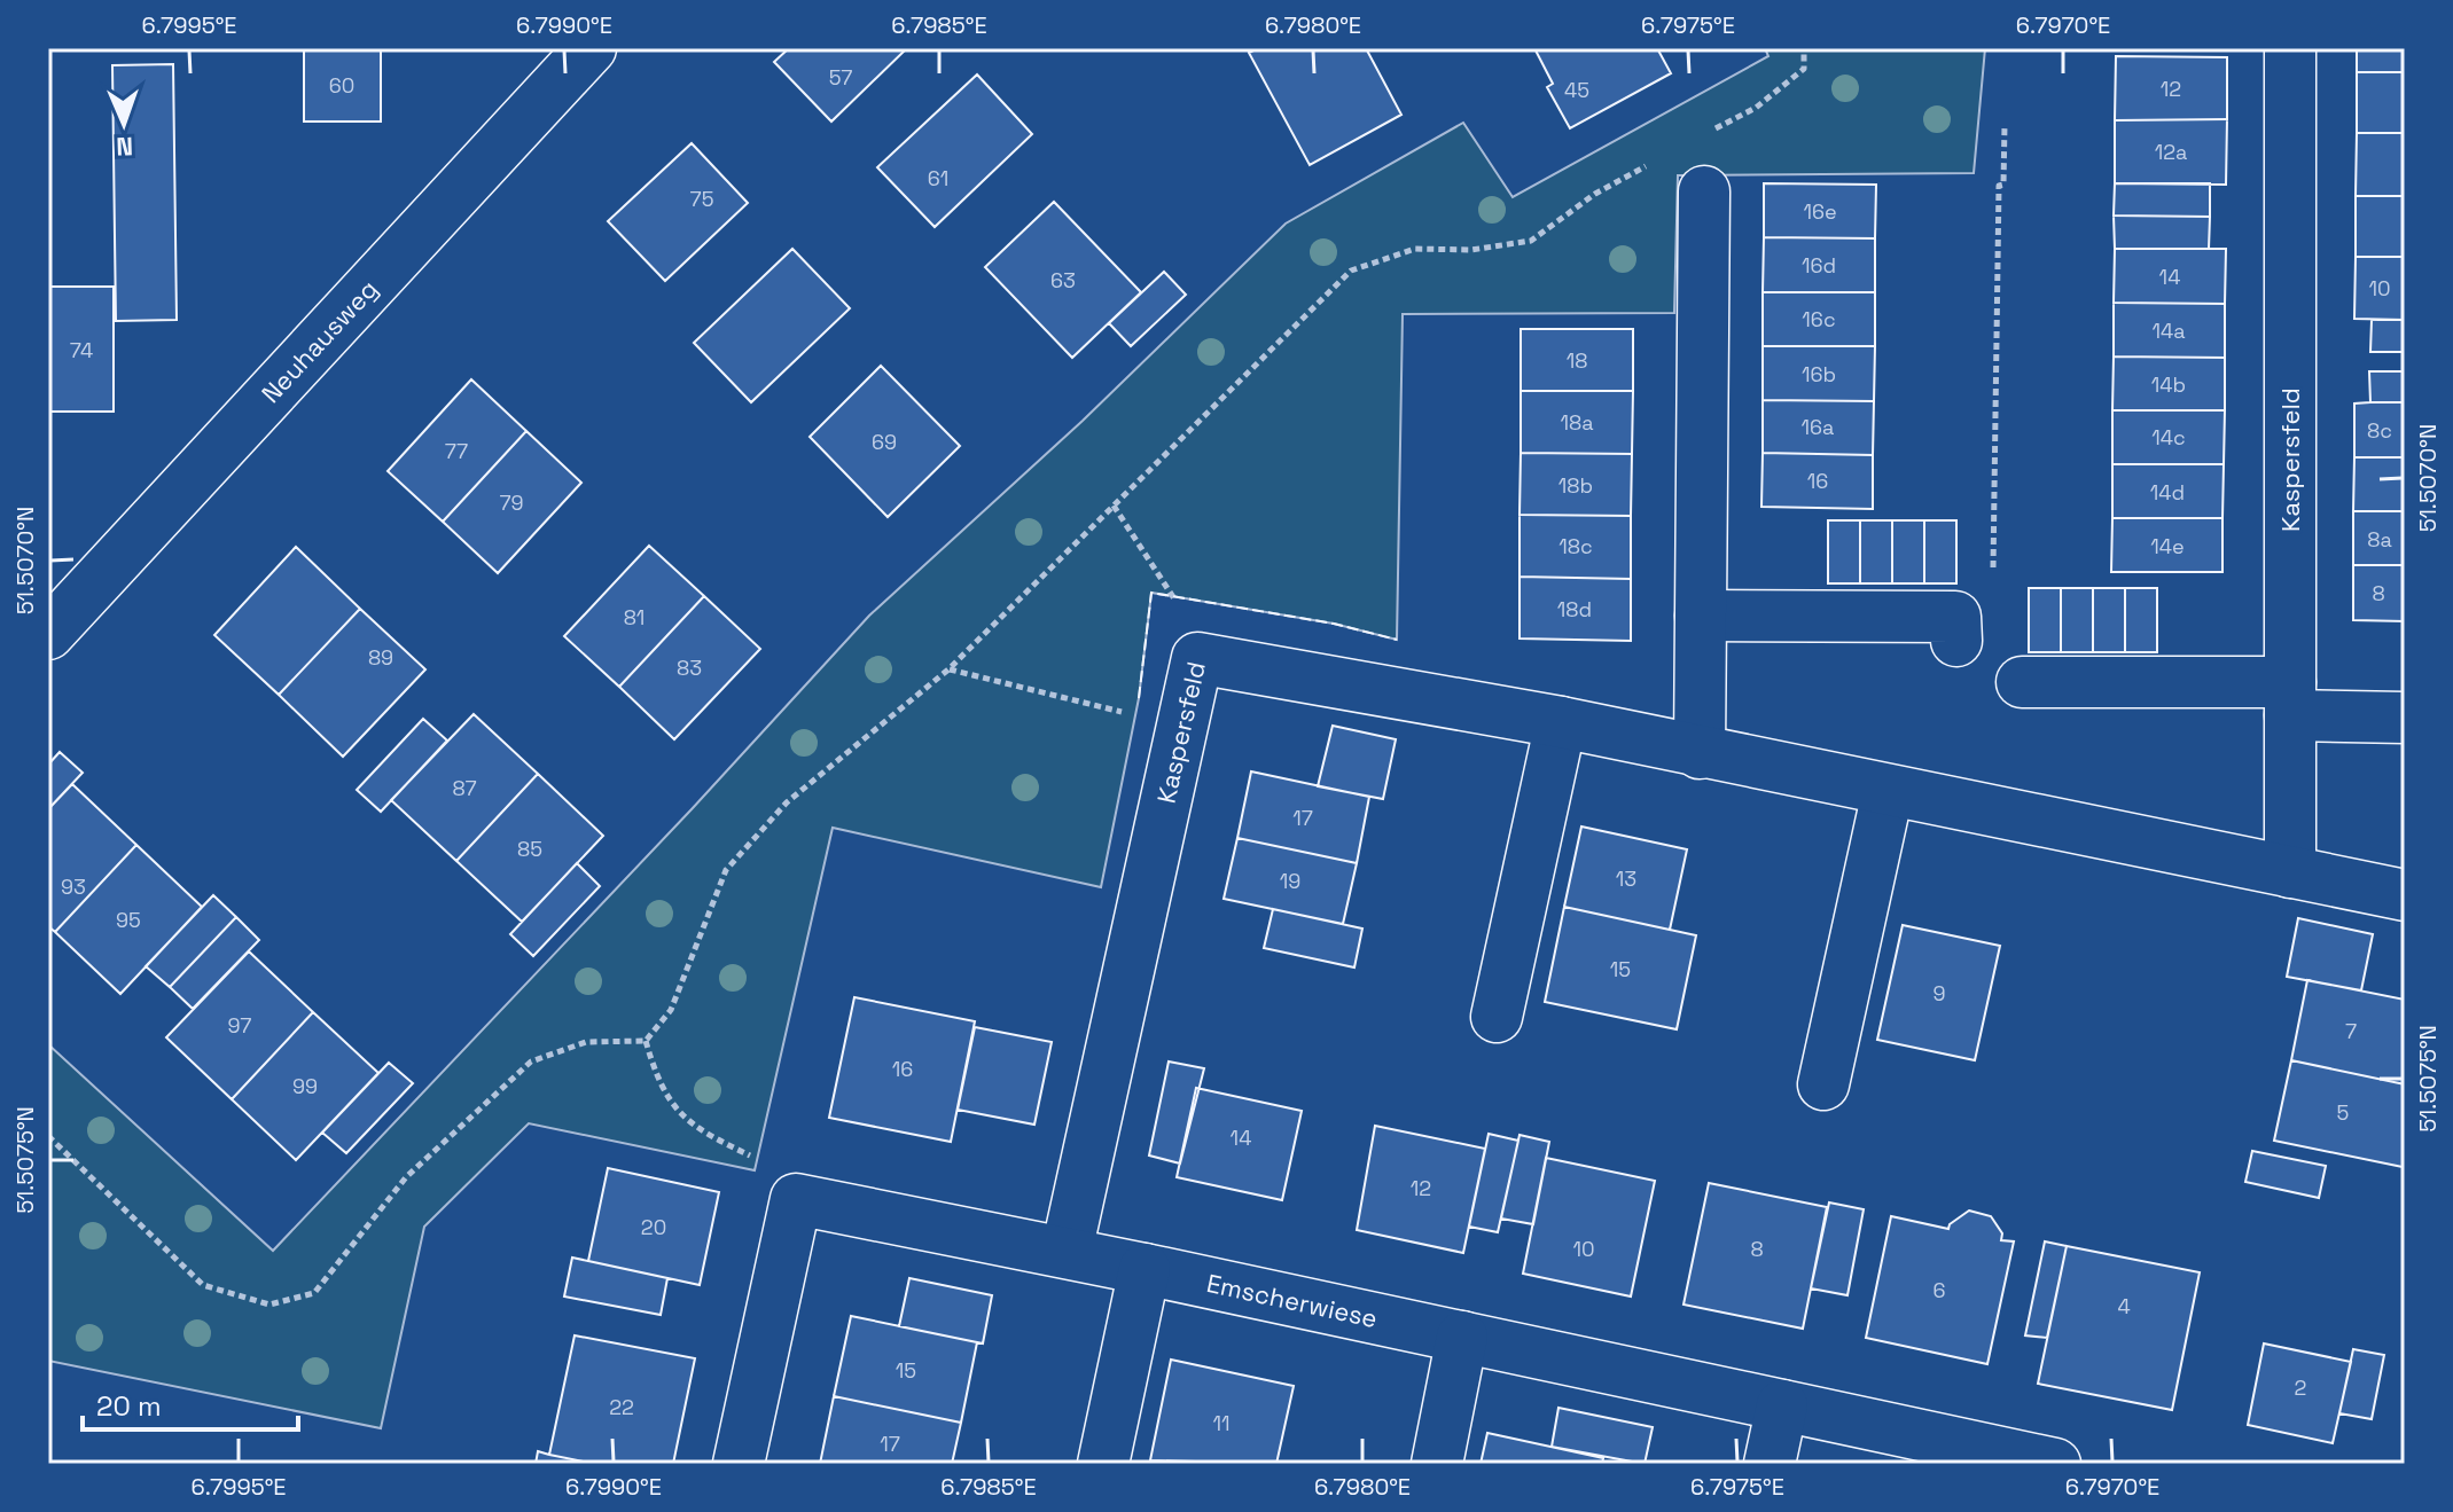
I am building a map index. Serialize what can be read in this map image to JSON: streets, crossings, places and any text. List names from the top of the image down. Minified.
{"streets":{"street":["Neuhausweg","Kaspersfeld","Emscherwiese"]},"crossings":[["Kaspersfeld","Emscherwiese"]],"house_numbers":["57","60","12","45","12a","61","75","16e","16d","14","63","10","16c","14a","74","18","16b","14b","18a","16a","8c","14c","69","77","16","18b","14d","79","8a","18c","14e","8","18d","81","89","83","87","17","85","13","19","93","95","15","9","97","7","16","99","5","14","12","20","10","8","6","4","15","2","22","11","17"],"scale_bar":"20 m","north":"bottom","coordinates":["6.7995°E","6.7990°E","6.7985°E","6.7980°E","6.7975°E","6.7970°E","51.5070°N","51.5075°N"]}
